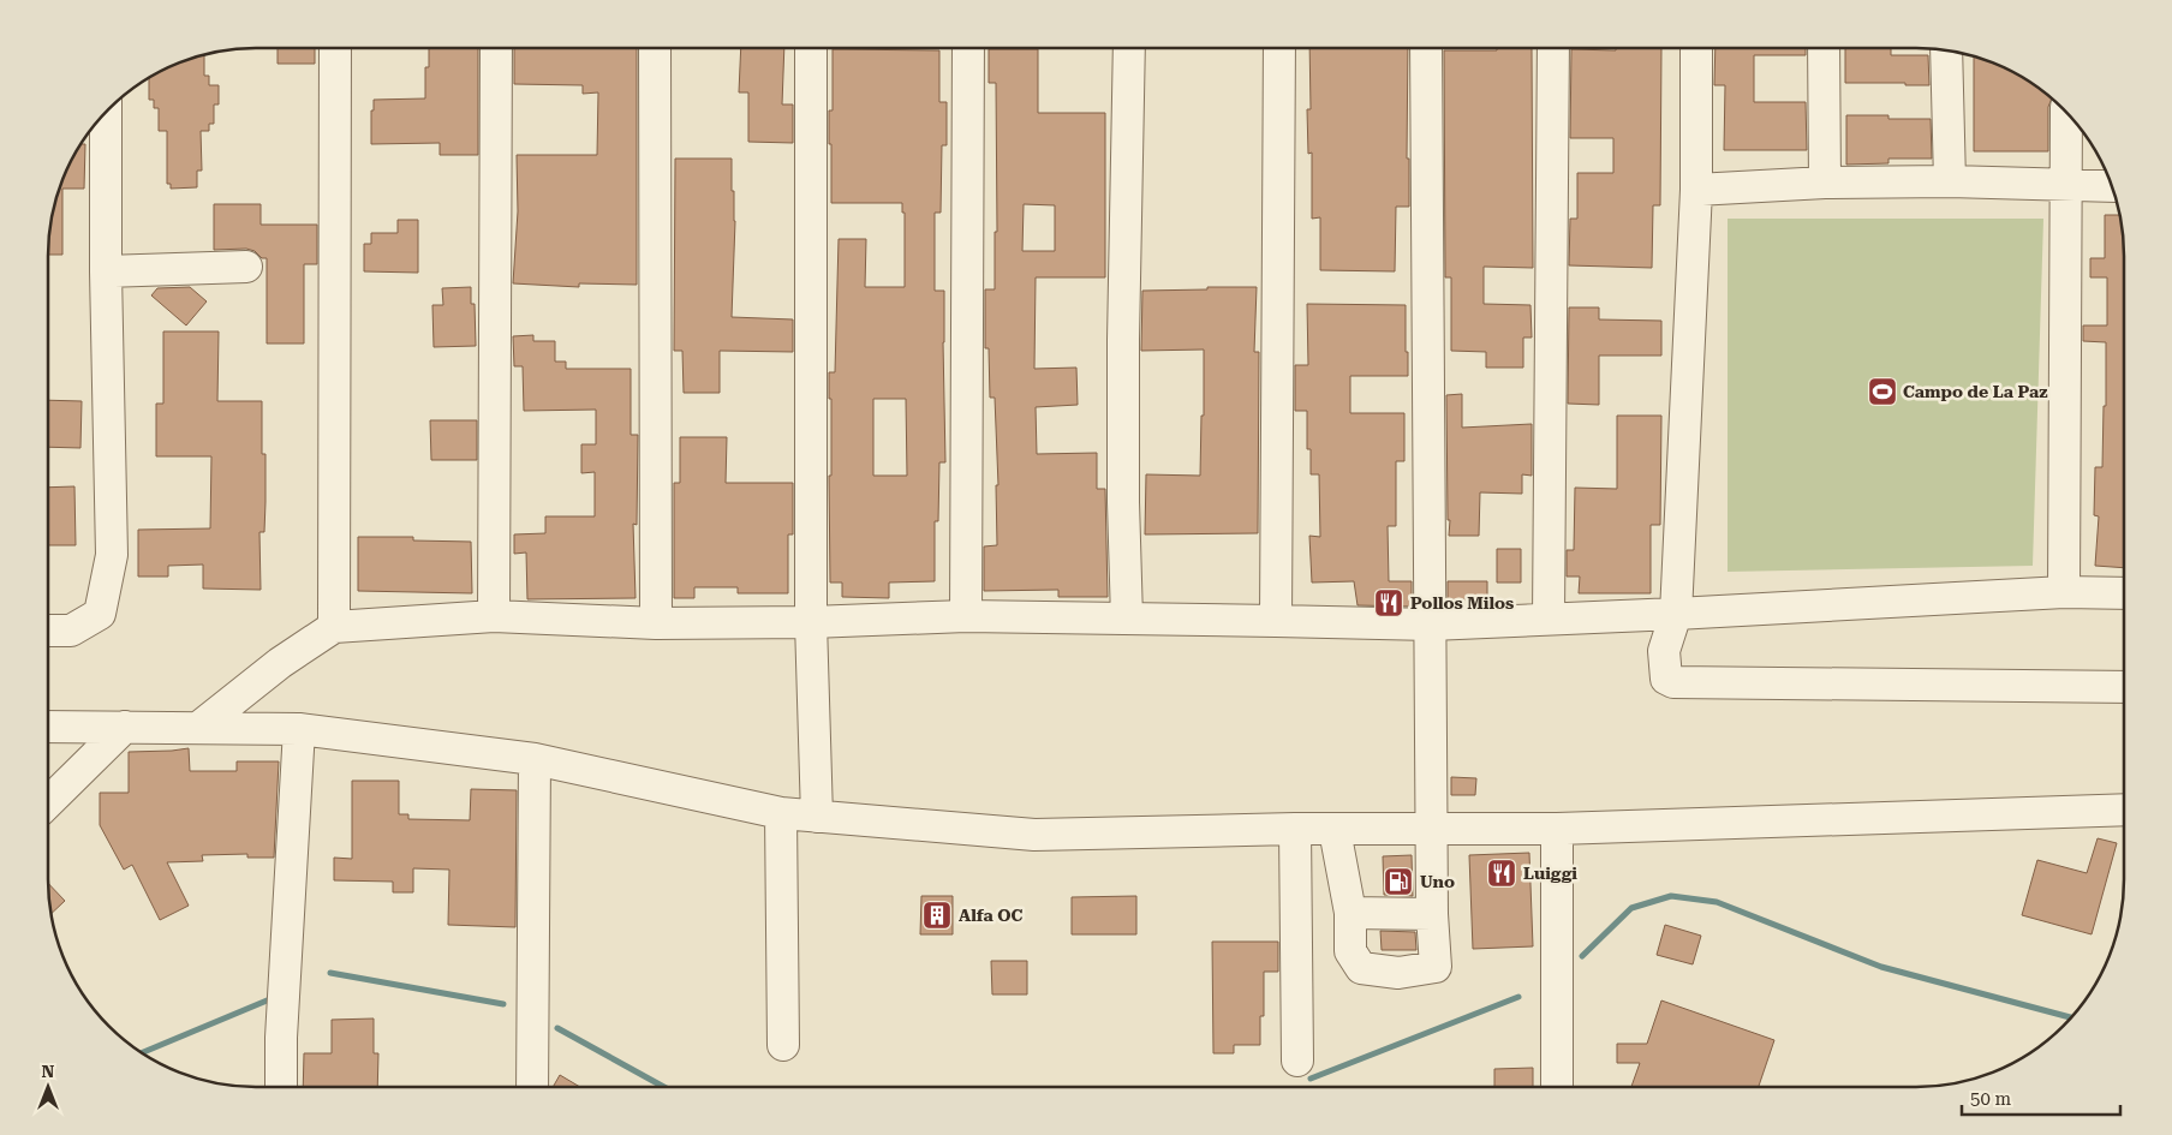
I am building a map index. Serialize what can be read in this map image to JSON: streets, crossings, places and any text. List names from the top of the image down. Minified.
{"places":{"sports":["Campo de La Paz"],"restaurant":["Pollos Milos","Luiggi"],"fuel station":["Uno"],"building":["Alfa OC"]},"scale_bar":"50 m","north":"top"}
